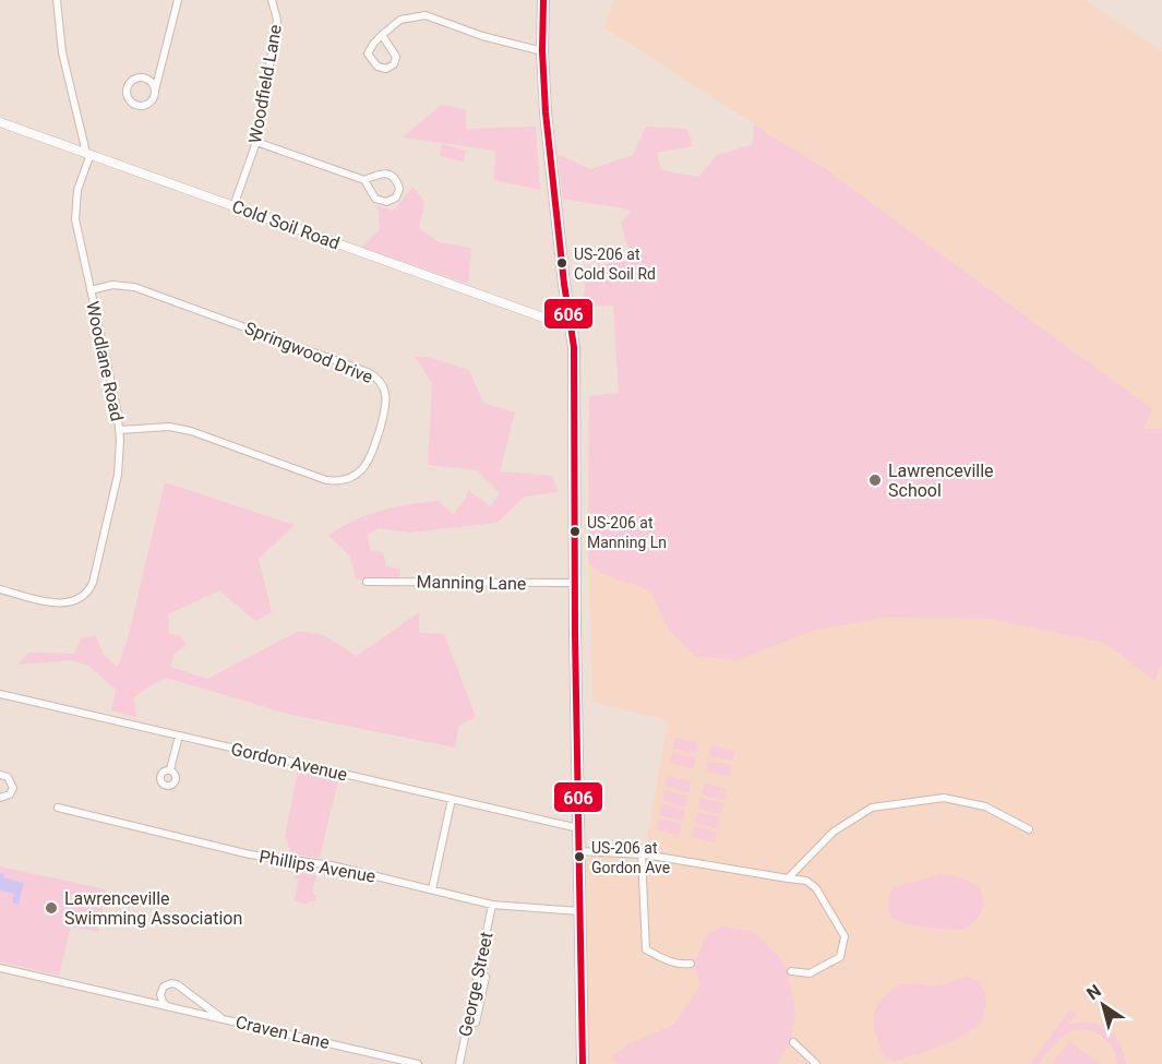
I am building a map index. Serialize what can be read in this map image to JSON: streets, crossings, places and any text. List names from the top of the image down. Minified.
{"streets":{"street":["Woodfield Lane","Cold Soil Road","Springwood Drive","Woodlane Road","Manning Lane","Gordon Avenue","Phillips Avenue","George Street","Craven Lane"]},"crossings":[["Woodfield Lane","Cold Soil Road"],["Cold Soil Road","Woodlane Road"],["Springwood Drive","Woodlane Road"],["Phillips Avenue","George Street"]],"places":["US-206 at Cold Soil Rd","Lawrenceville School","US-206 at Manning Ln","US-206 at Gordon Ave","Lawrenceville Swimming Association"],"lines":["transit line 606"],"north":"top left"}
